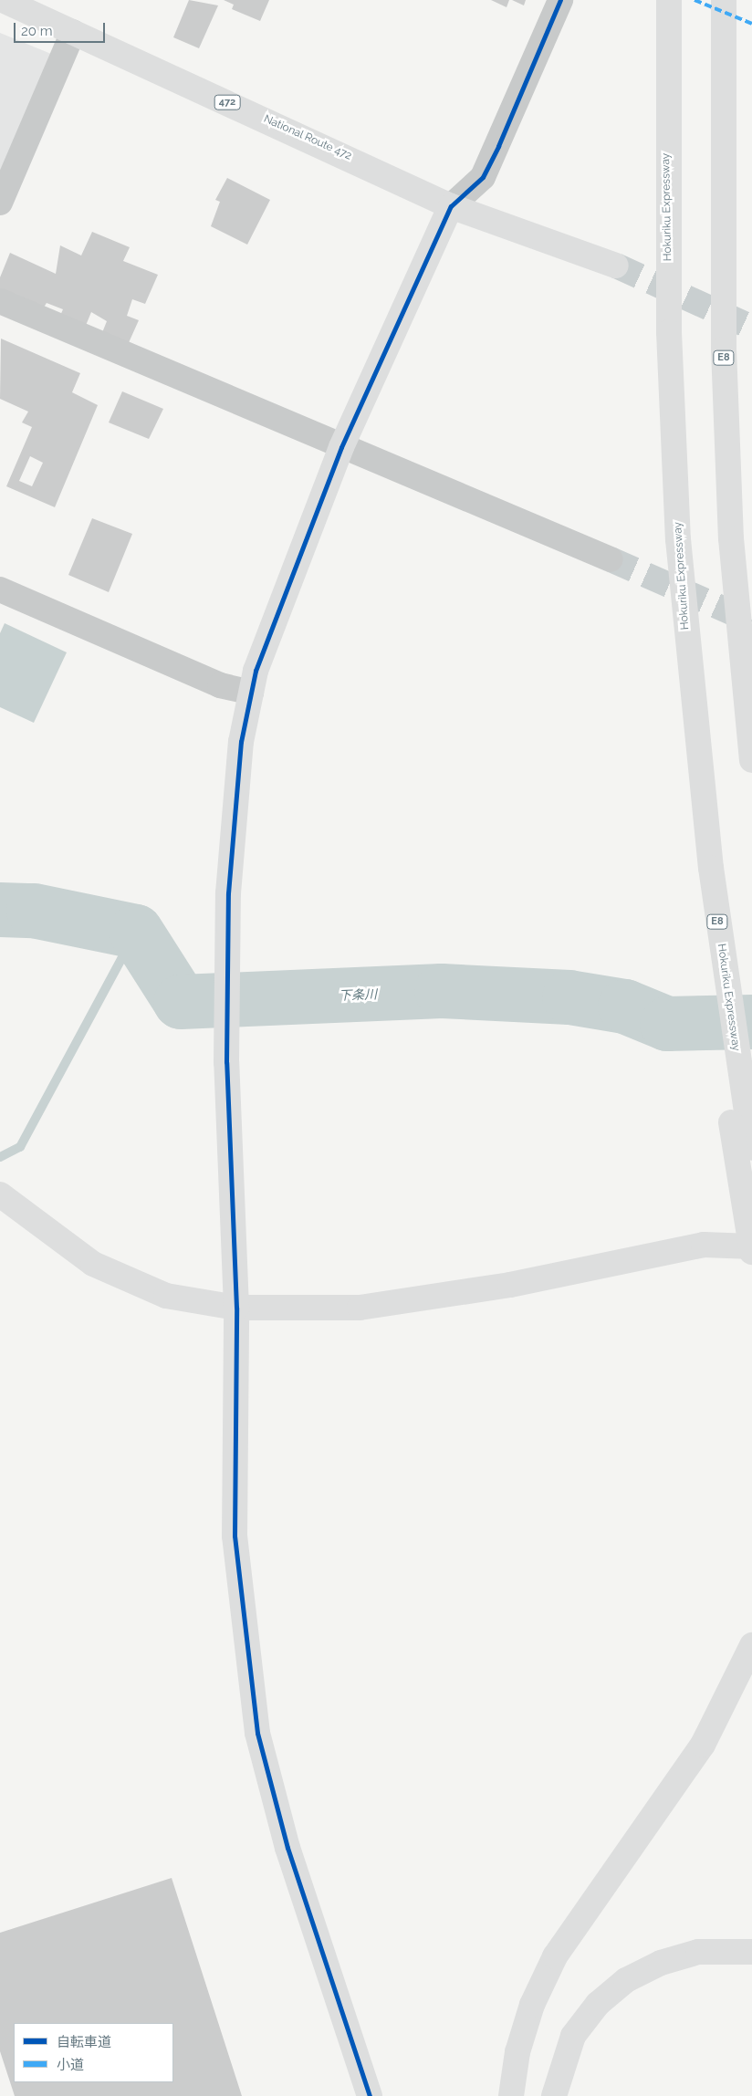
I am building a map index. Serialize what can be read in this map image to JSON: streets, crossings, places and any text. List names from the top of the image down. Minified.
{"streets":{"main road":["472","National Route 472","Hokuriku Expressway","E8"]},"water":["下条川"],"legend":["自転車道","小道"],"scale_bar":"20 m"}
